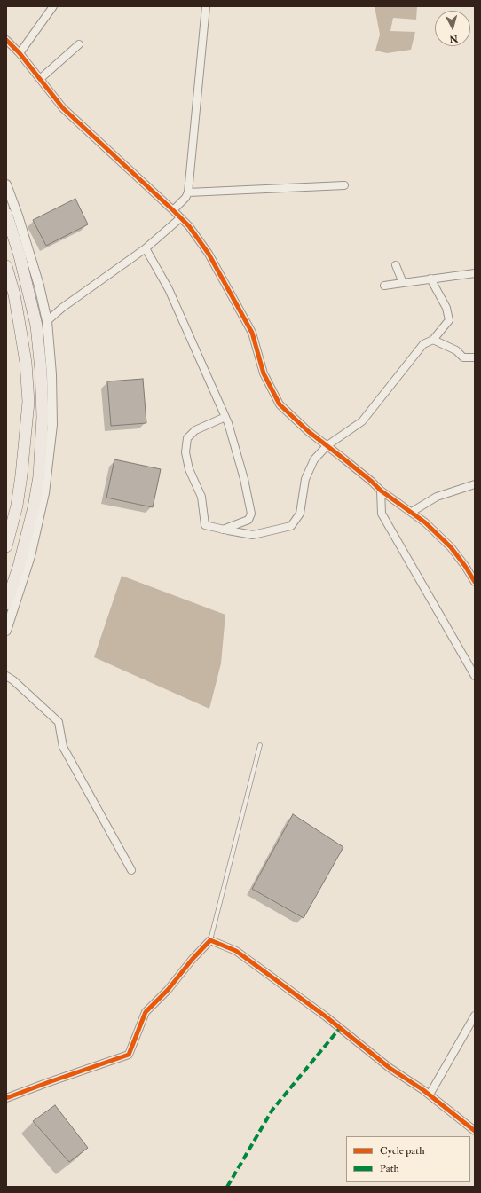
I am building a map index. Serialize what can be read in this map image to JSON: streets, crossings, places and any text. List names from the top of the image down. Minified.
{"legend":["Cycle path","Path"],"north":"bottom"}
